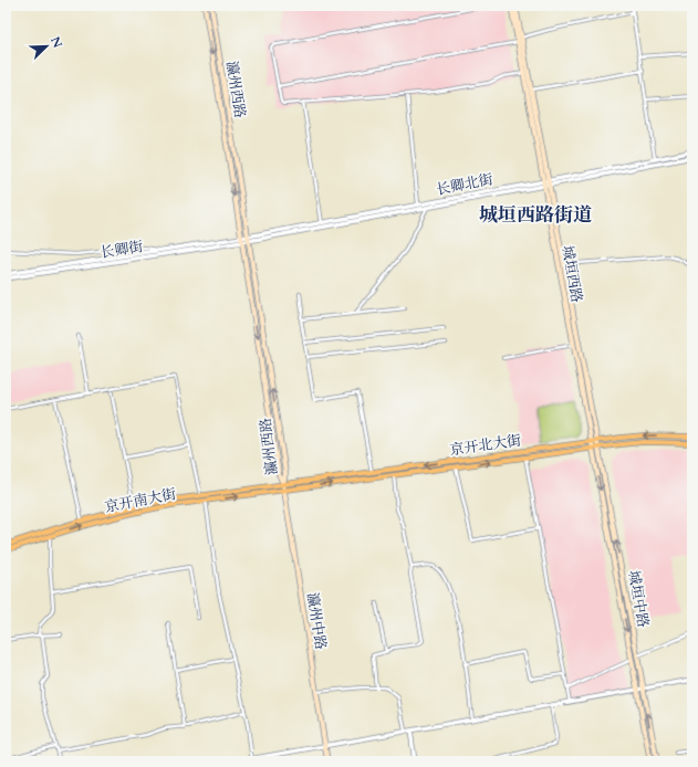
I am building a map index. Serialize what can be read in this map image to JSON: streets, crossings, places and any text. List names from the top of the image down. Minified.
{"streets":{"main road":["瀛州西路","城垣西路","京开北大街","京开南大街","城垣中路","瀛州中路"],"street":["长卿北街","长卿街"]},"crossings":[["瀛州西路","长卿北街"],["瀛州西路","长卿街"],["瀛州西路","京开北大街"],["瀛州西路","京开南大街"],["瀛州西路","瀛州中路"],["长卿北街","长卿街"],["长卿北街","城垣西路"],["城垣西路","京开北大街"],["城垣西路","城垣中路"],["京开北大街","京开南大街"],["京开北大街","城垣中路"],["京开北大街","瀛州中路"],["京开南大街","瀛州中路"]],"districts":["城垣西路街道"],"north":"top right"}
